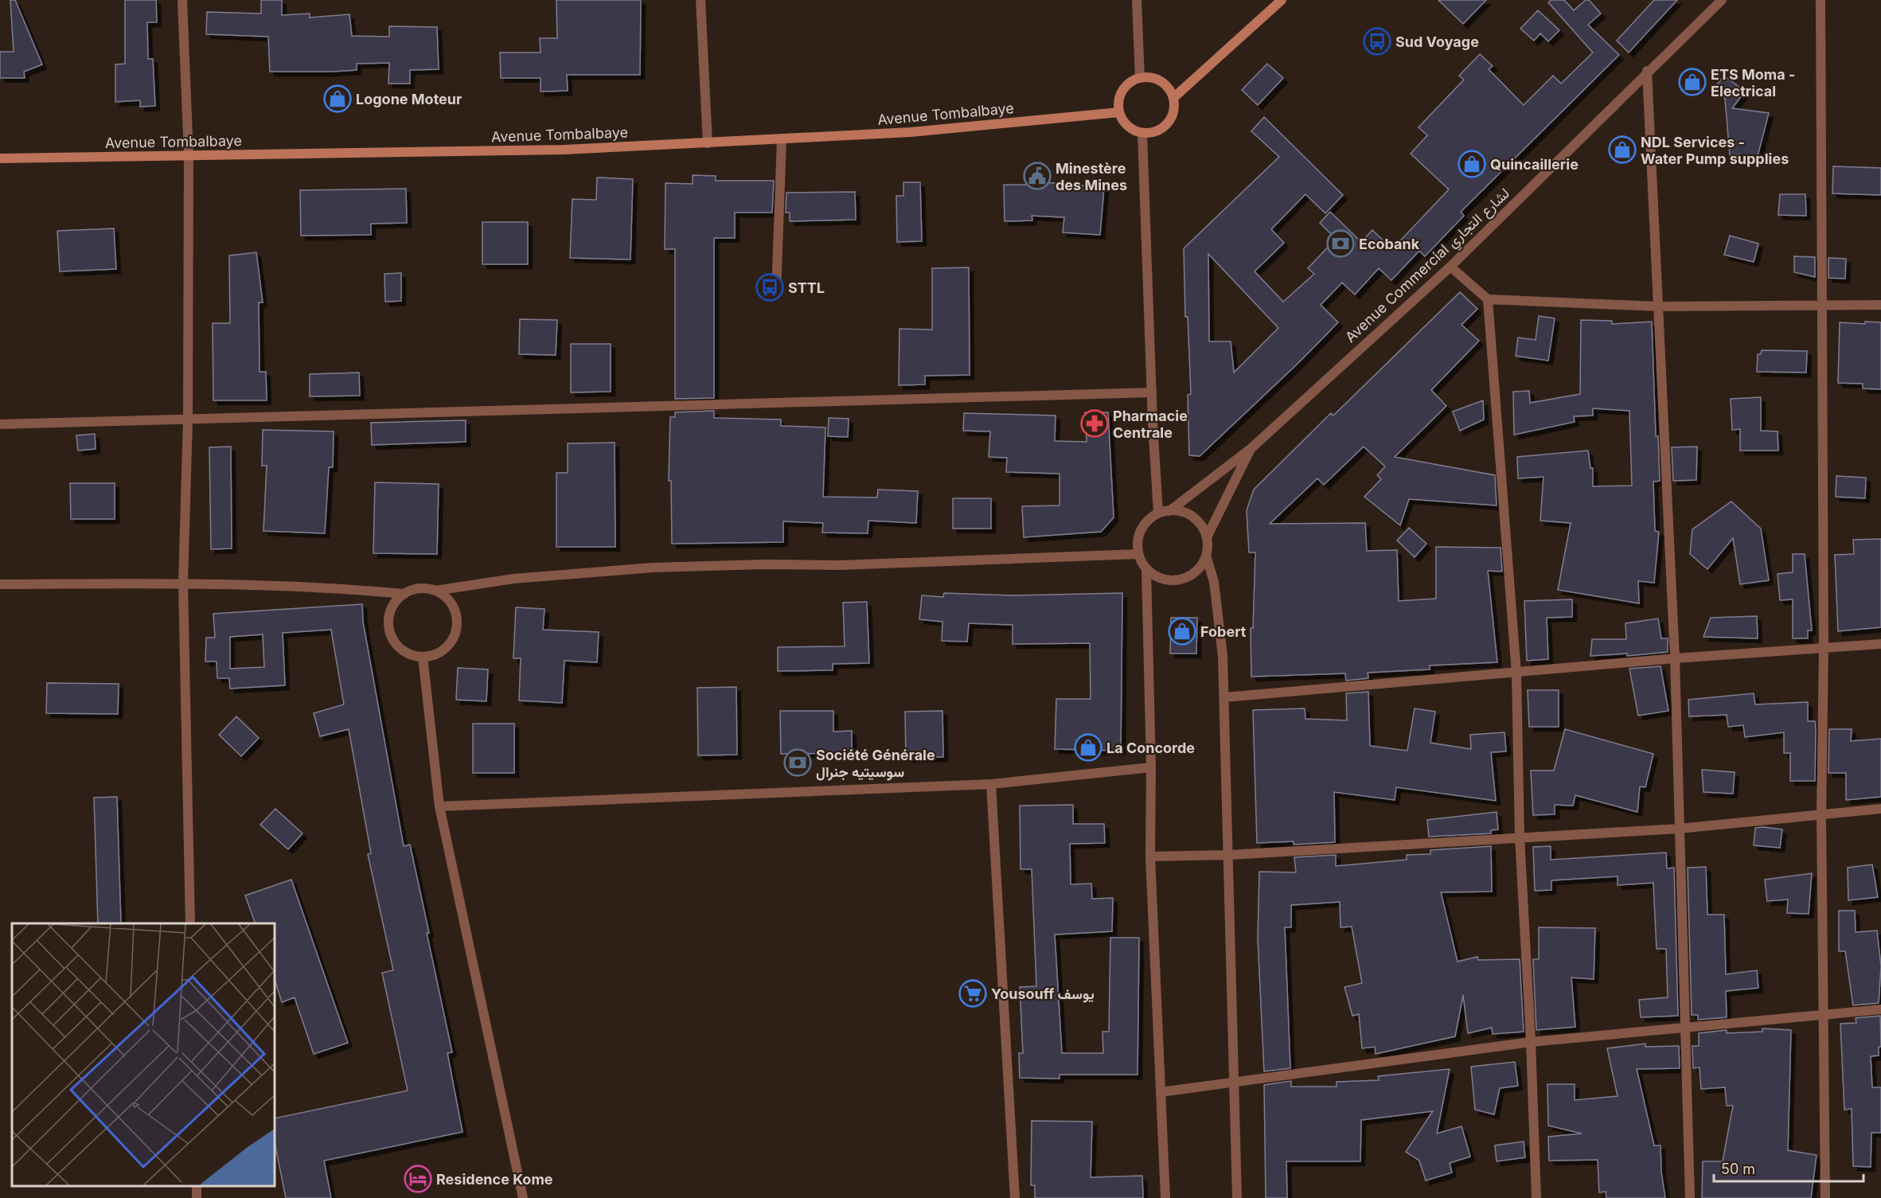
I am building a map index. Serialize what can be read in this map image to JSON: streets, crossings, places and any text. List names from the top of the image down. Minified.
{"streets":{"main road":["Avenue Tombalbaye"],"street":["Avenue Commercial لشارع التجاري"]},"places":{"bus stop":["Sud Voyage","STTL"],"shop":["ETS Moma - Electrical","Logone Moteur","NDL Services - Water Pump supplies","Quincaillerie","Fobert","La Concorde"],"public building":["Minestère des Mines"],"bank":["Ecobank","Société Générale سوسيتيه جنرال"],"pharmacy":["Pharmacie Centrale"],"supermarket":["Yousouff يوسف"],"hotel":["Residence Kome"]},"scale_bar":"50 m"}
